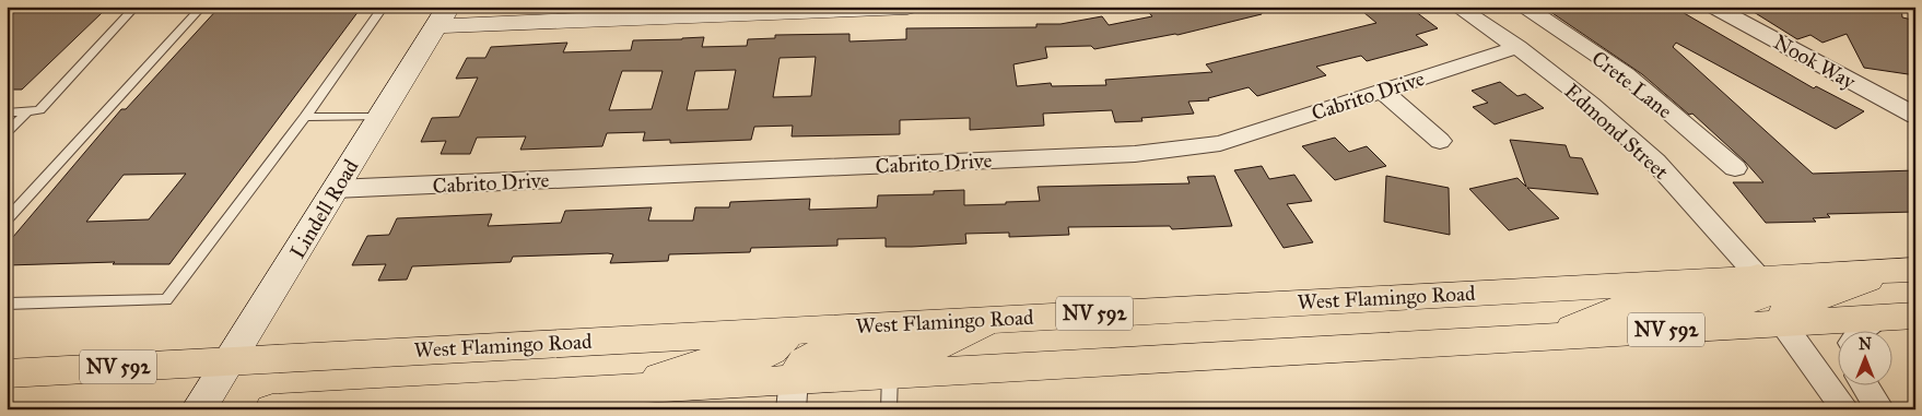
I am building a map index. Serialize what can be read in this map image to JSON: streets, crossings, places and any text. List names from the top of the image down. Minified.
{"streets":{"main road":["West Flamingo Road","NV 592"],"street":["Nook Way","Crete Lane","Cabrito Drive","Edmond Street","Lindell Road"]},"crossings":[["Cabrito Drive","Edmond Street"],["Cabrito Drive","Lindell Road"],["Edmond Street","West Flamingo Road"],["Lindell Road","West Flamingo Road"]],"north":"top"}
